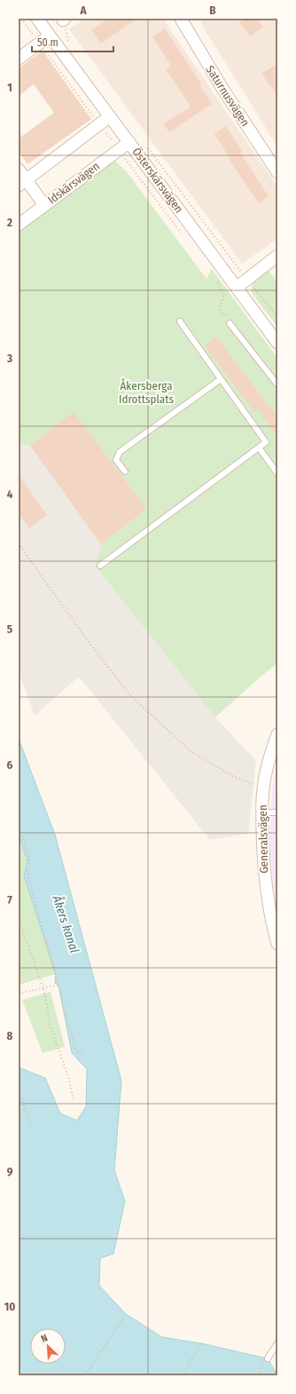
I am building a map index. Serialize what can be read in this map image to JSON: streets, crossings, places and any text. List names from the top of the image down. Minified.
{"streets":{"street":["Saturnusvägen","Österskärsvägen","Idskärsvägen","Generalsvägen"]},"crossings":[["Österskärsvägen","Idskärsvägen"]],"water":["Åkers kanal"],"parks":["Åkersberga Idrottsplats"],"scale_bar":"50 m","north":"top left","grid":{"columns":["A","B"],"rows":["1","2","3","4","5","6","7","8","9","10"]}}
